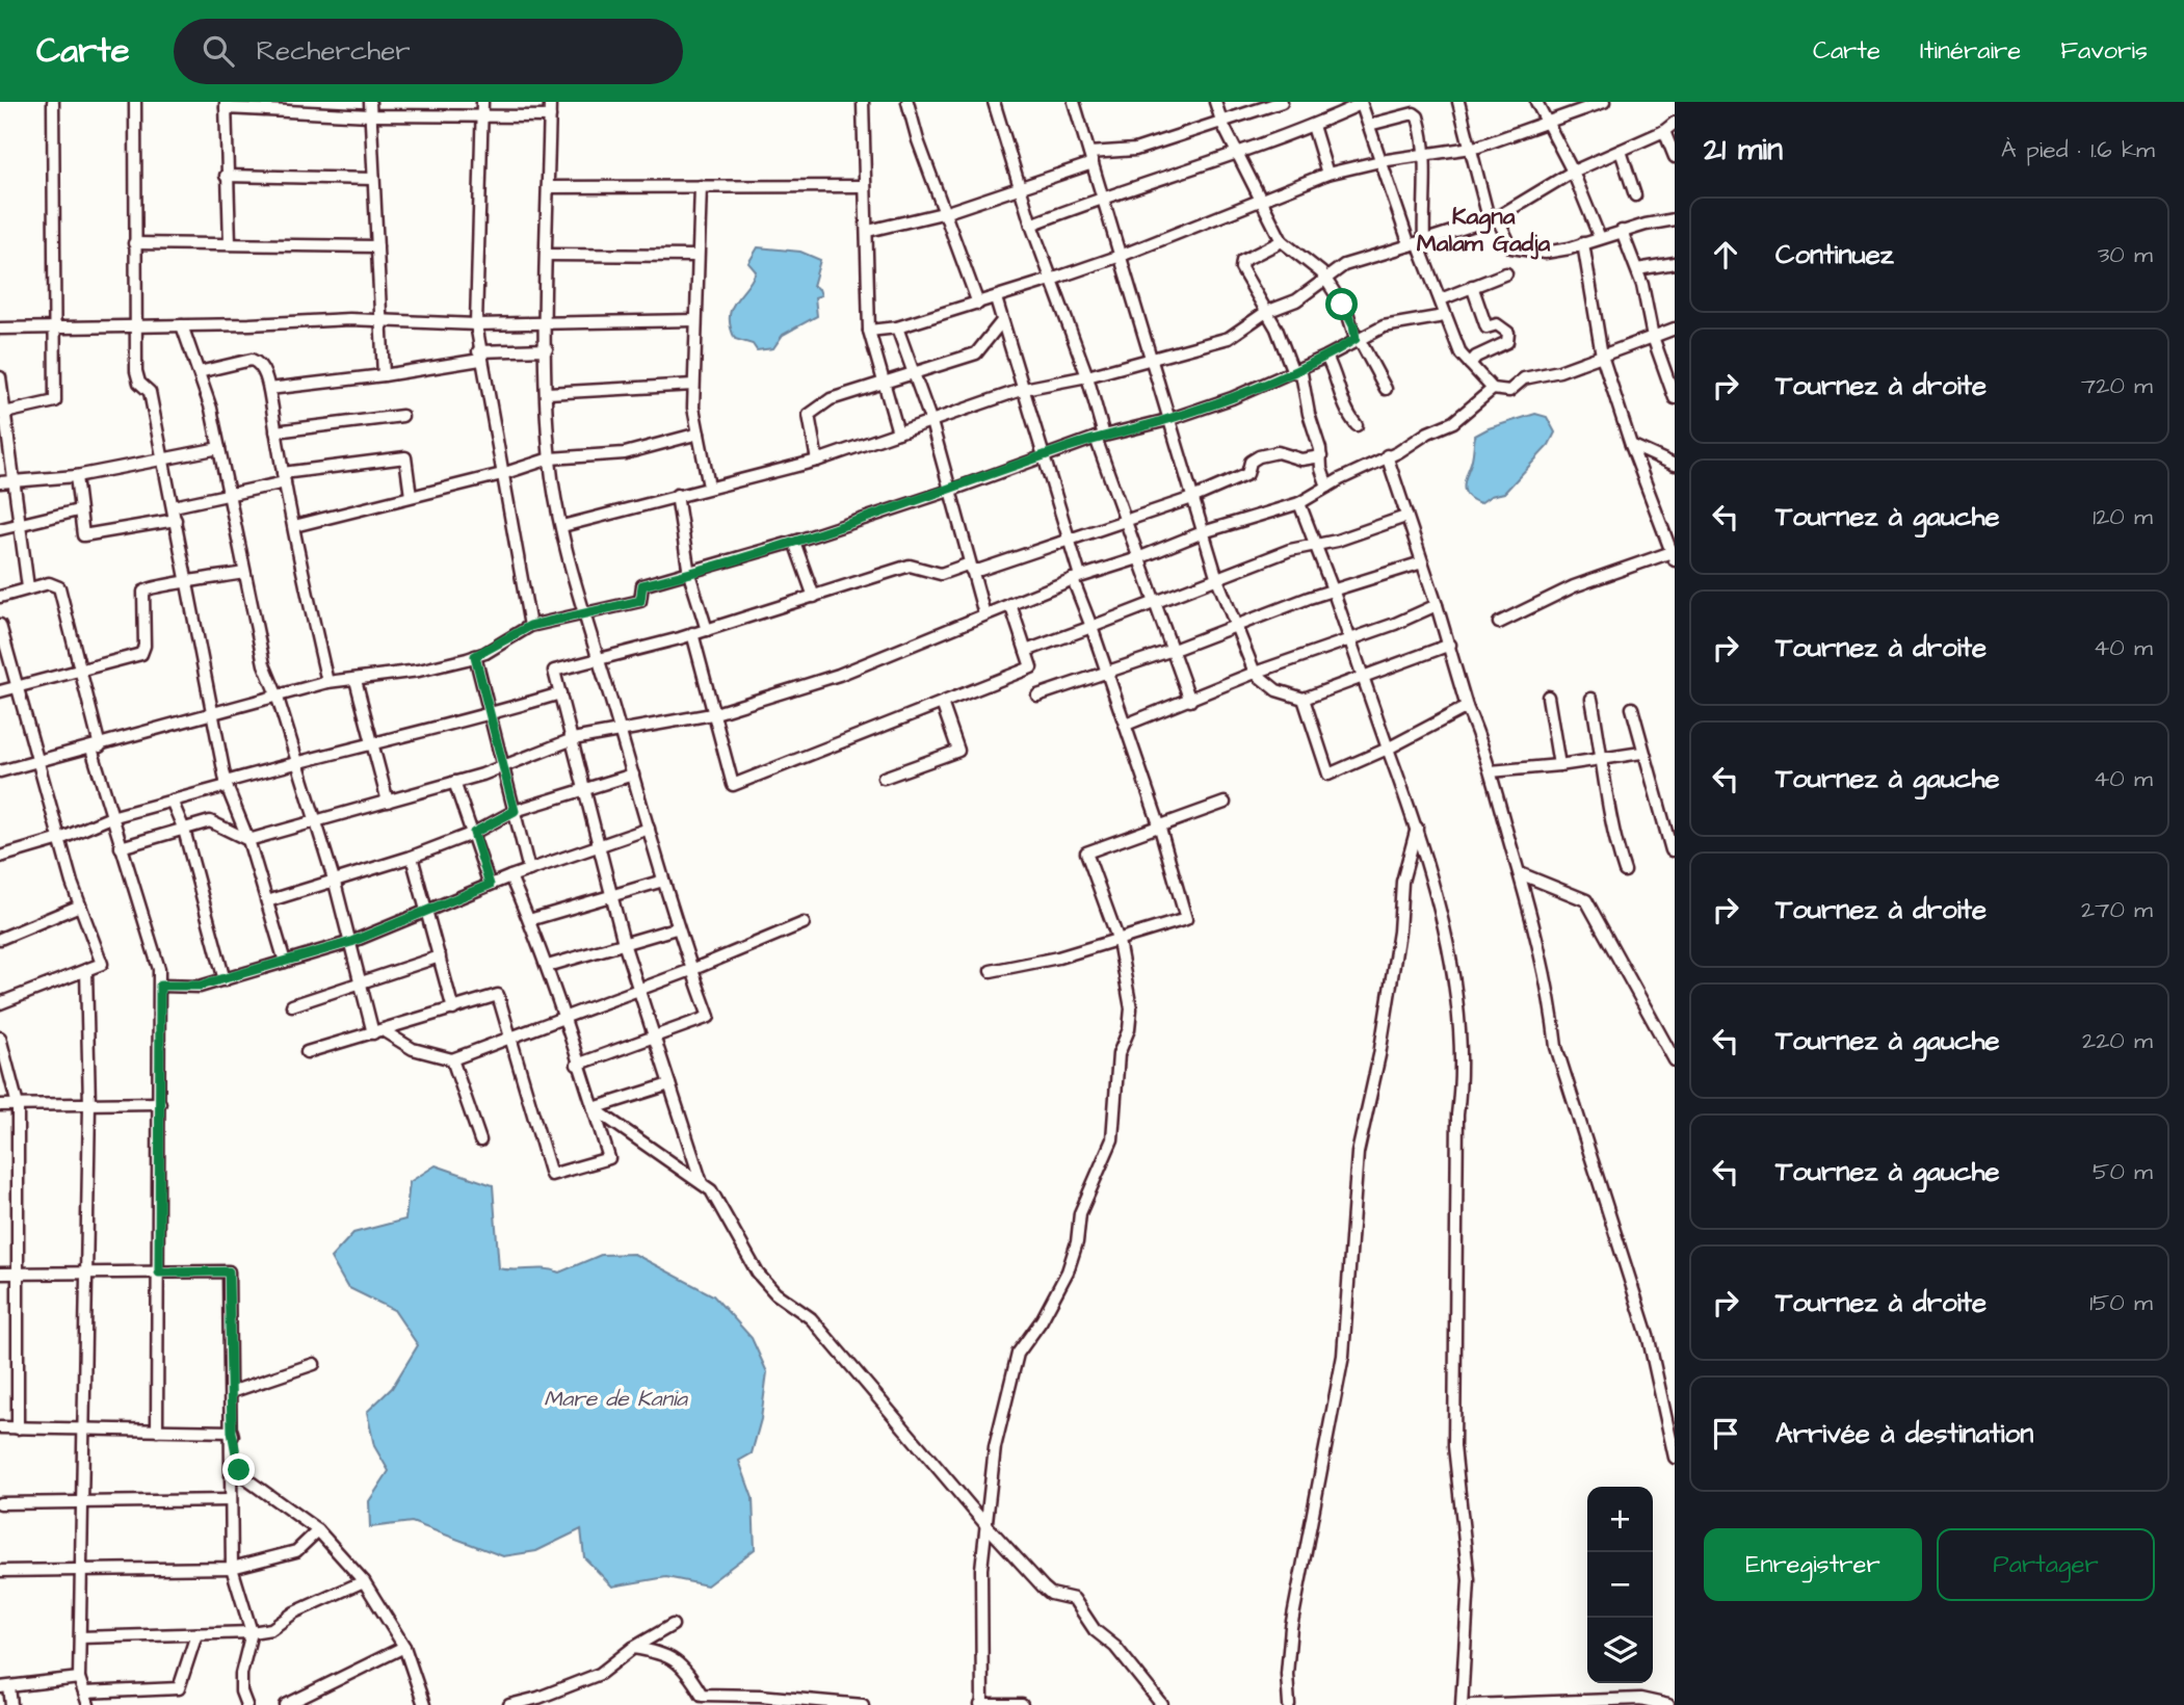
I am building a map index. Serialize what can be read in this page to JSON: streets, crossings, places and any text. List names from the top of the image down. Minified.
{"districts":["Kagna Malam Gadja"],"water":["Mare de Kania"],"page":{"header":"Carte","search":"Rechercher","nav":["Carte","Itinéraire","Favoris"],"heading":["21 min","À pied · 1.6 km"],"list":[["Continuez","30 m"],["Tournez à droite","720 m"],["Tournez à gauche","120 m"],["Tournez à droite","40 m"],["Tournez à gauche","40 m"],["Tournez à droite","270 m"],["Tournez à gauche","220 m"],["Tournez à gauche","50 m"],["Tournez à droite","150 m"],"Arrivée à destination"],"map_buttons":["+","−"],"buttons":["Enregistrer","Partager"]}}
